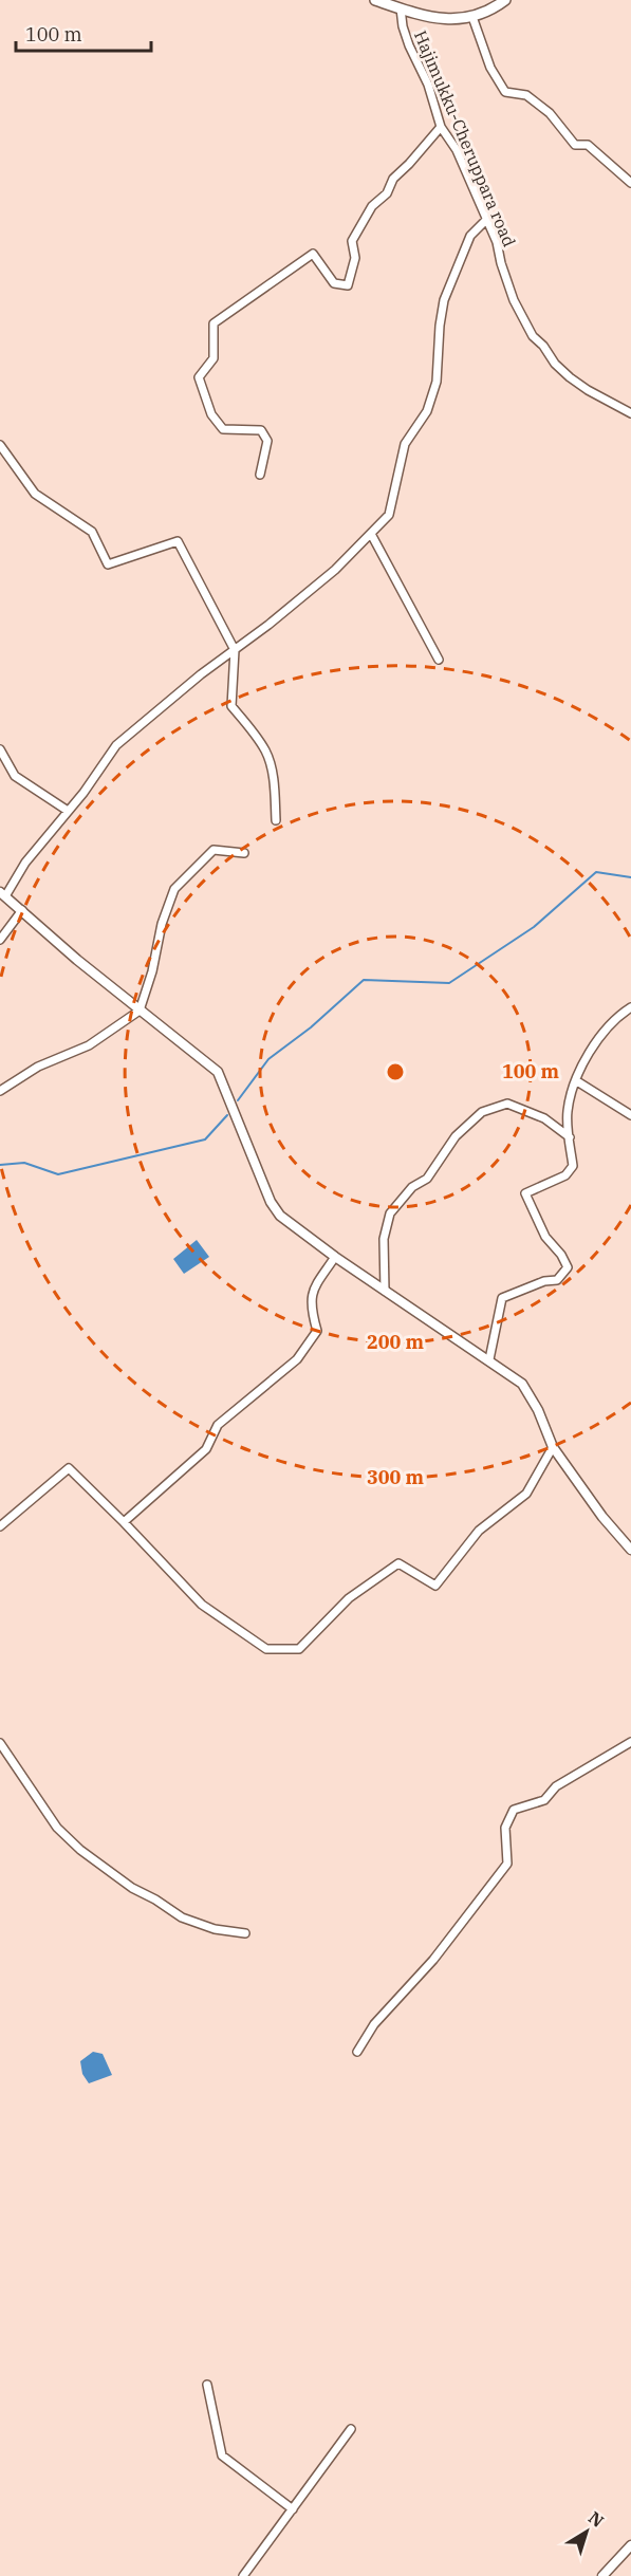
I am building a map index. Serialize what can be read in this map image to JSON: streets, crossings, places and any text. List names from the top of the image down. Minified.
{"streets":{"street":["Hajimukku-Cheruppara road"]},"scale_bar":"100 m","north":"top right","rings":["100 m","200 m","300 m"]}
